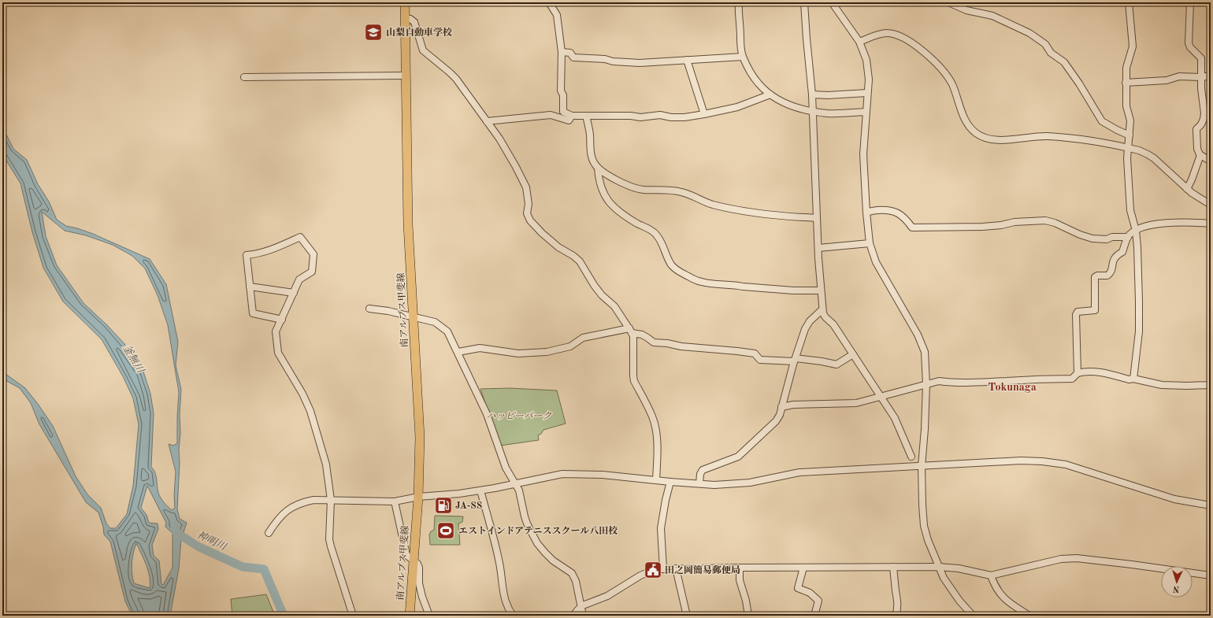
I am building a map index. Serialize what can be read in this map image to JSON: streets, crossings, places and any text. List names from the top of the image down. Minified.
{"streets":{"main road":["南アルプス甲斐線"]},"districts":["Tokunaga"],"water":["釜無川","神明川"],"parks":["ハッピーパーク"],"places":{"school or university":["山梨自動車学校"],"fuel station":["JA-SS"],"sports":["エストインドアテニススクール八田校"],"public building":["田之岡簡易郵便局"]},"north":"bottom"}
